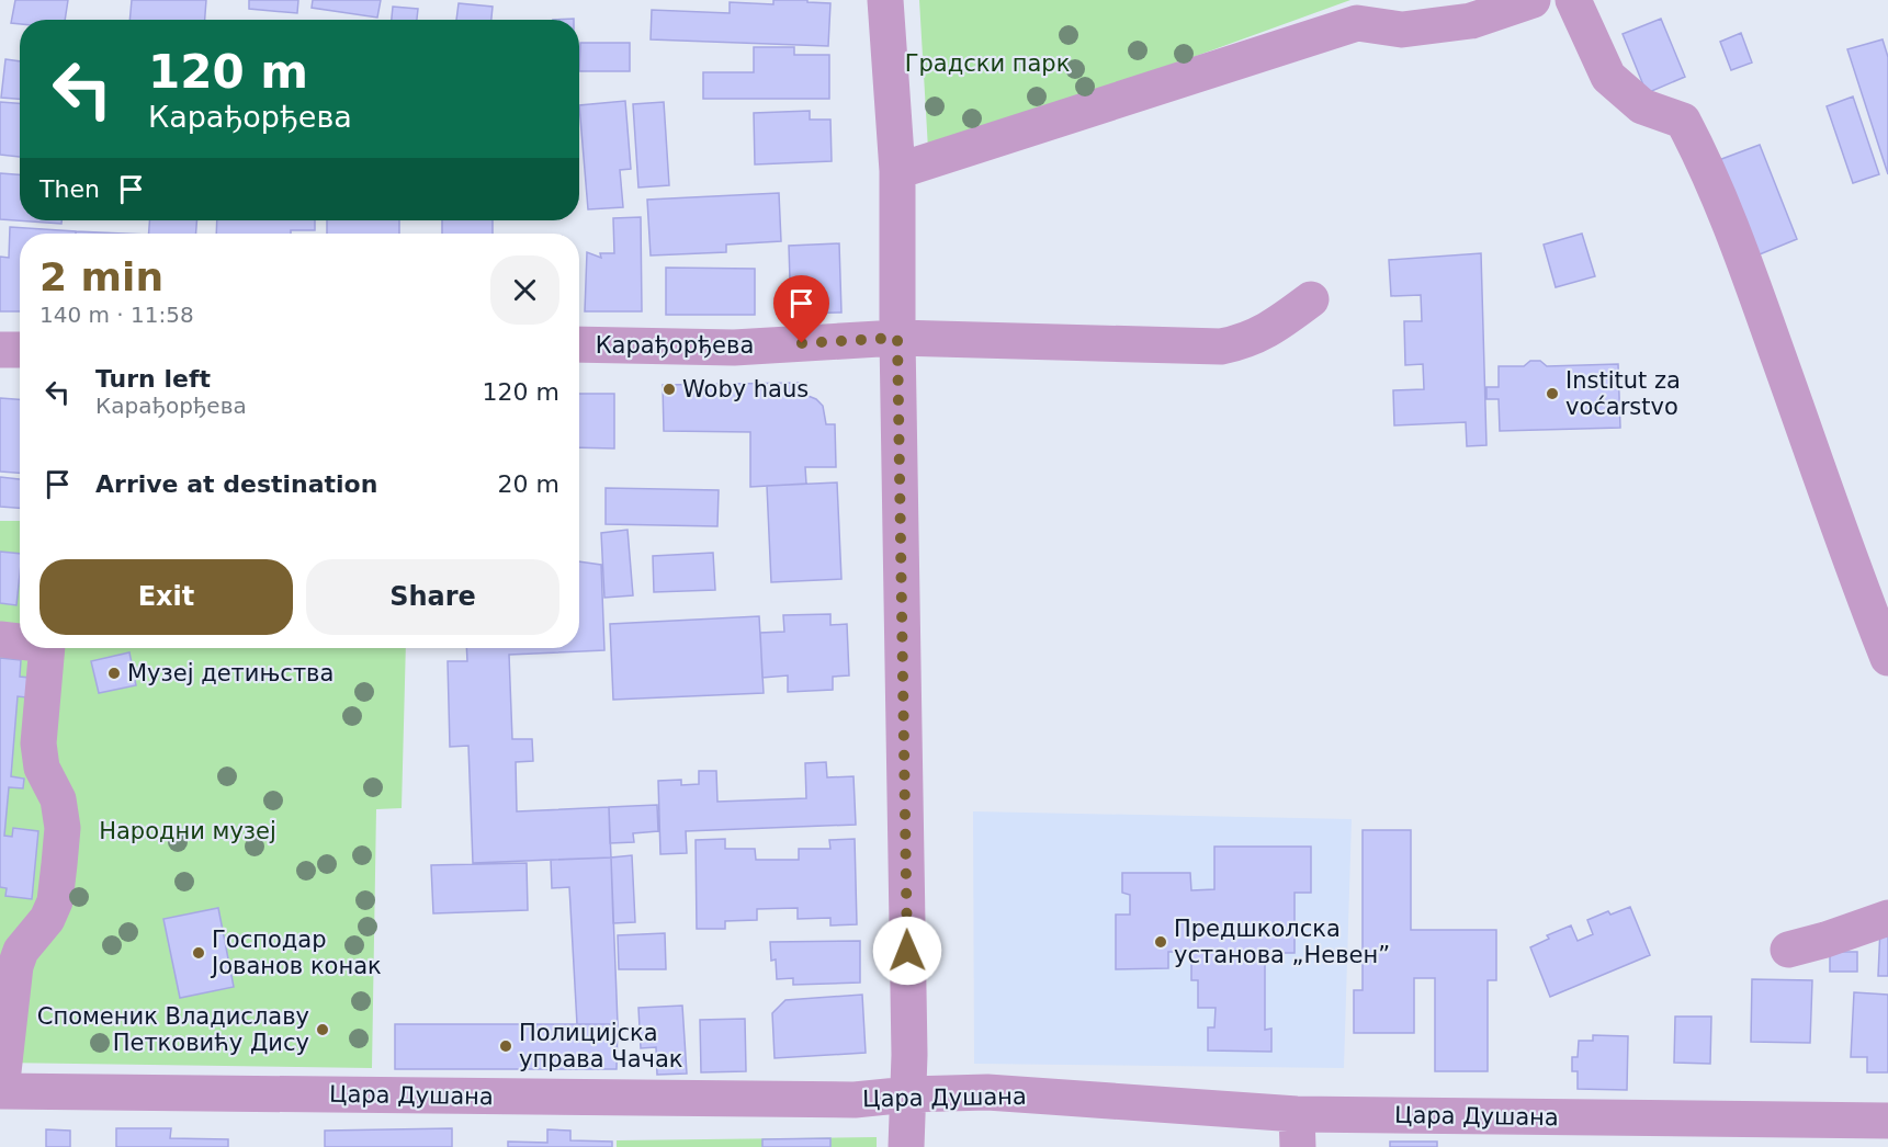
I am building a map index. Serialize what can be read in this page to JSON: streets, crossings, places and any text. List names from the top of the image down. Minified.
{"streets":{"street":["Карађорђева","Цара Душана"]},"parks":["Градски парк","Народни музеј"],"places":["Woby haus","Institut za voćarstvo","Музеј детињства","Предшколска установа „Невен”","Господар Јованов конак","Споменик Владиславу Петковићу Дису","Полицијска управа Чачак"],"page":{"turn":["120 m","Карађорђева"],"then":"Then","heading":["2 min","140 m · 11:58"],"list":[{"name":"Turn left","note":"Карађорђева","value":"120 m"},{"name":"Arrive at destination","value":"20 m"}],"buttons":["Exit","Share"]}}
